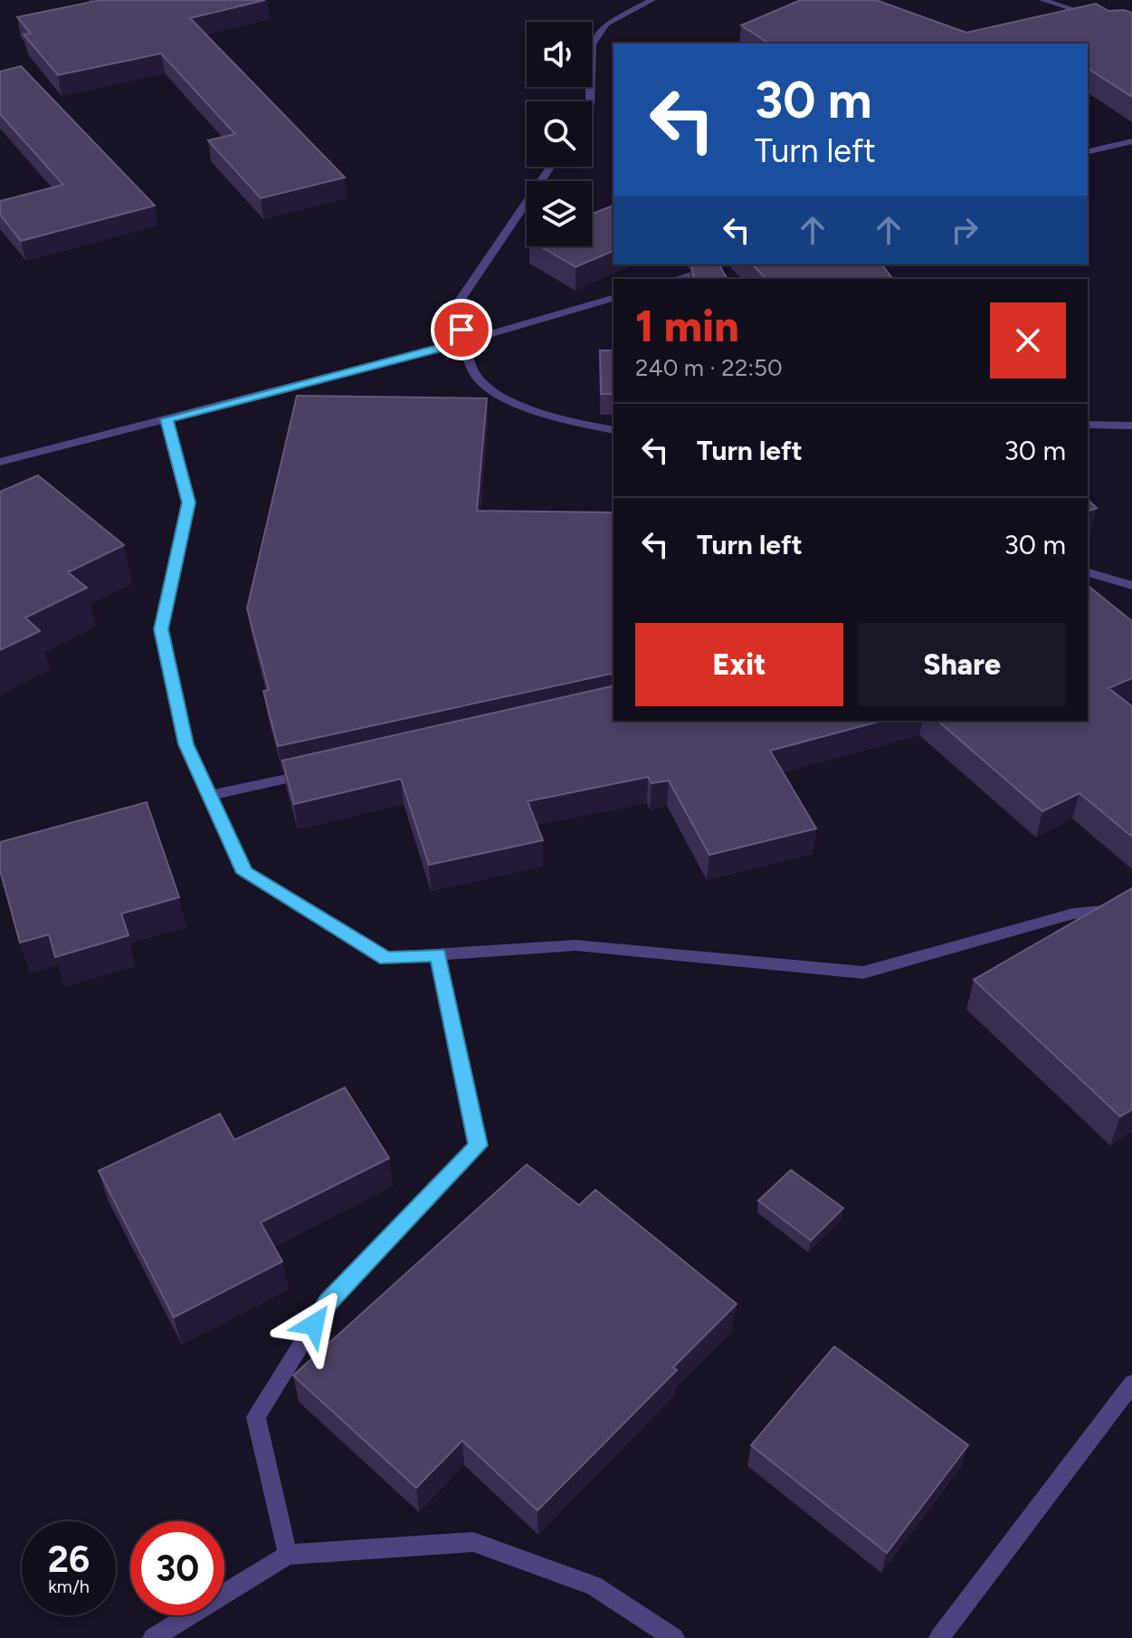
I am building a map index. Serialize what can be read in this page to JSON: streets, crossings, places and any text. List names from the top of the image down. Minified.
{"page":{"turn":["30 m","Turn left"],"heading":["1 min","240 m · 22:50"],"list":[{"name":"Turn left","value":"30 m"},{"name":"Turn left","value":"30 m"}],"buttons":["Exit","Share"],"speed":"26 km/h","limit":"30"}}
